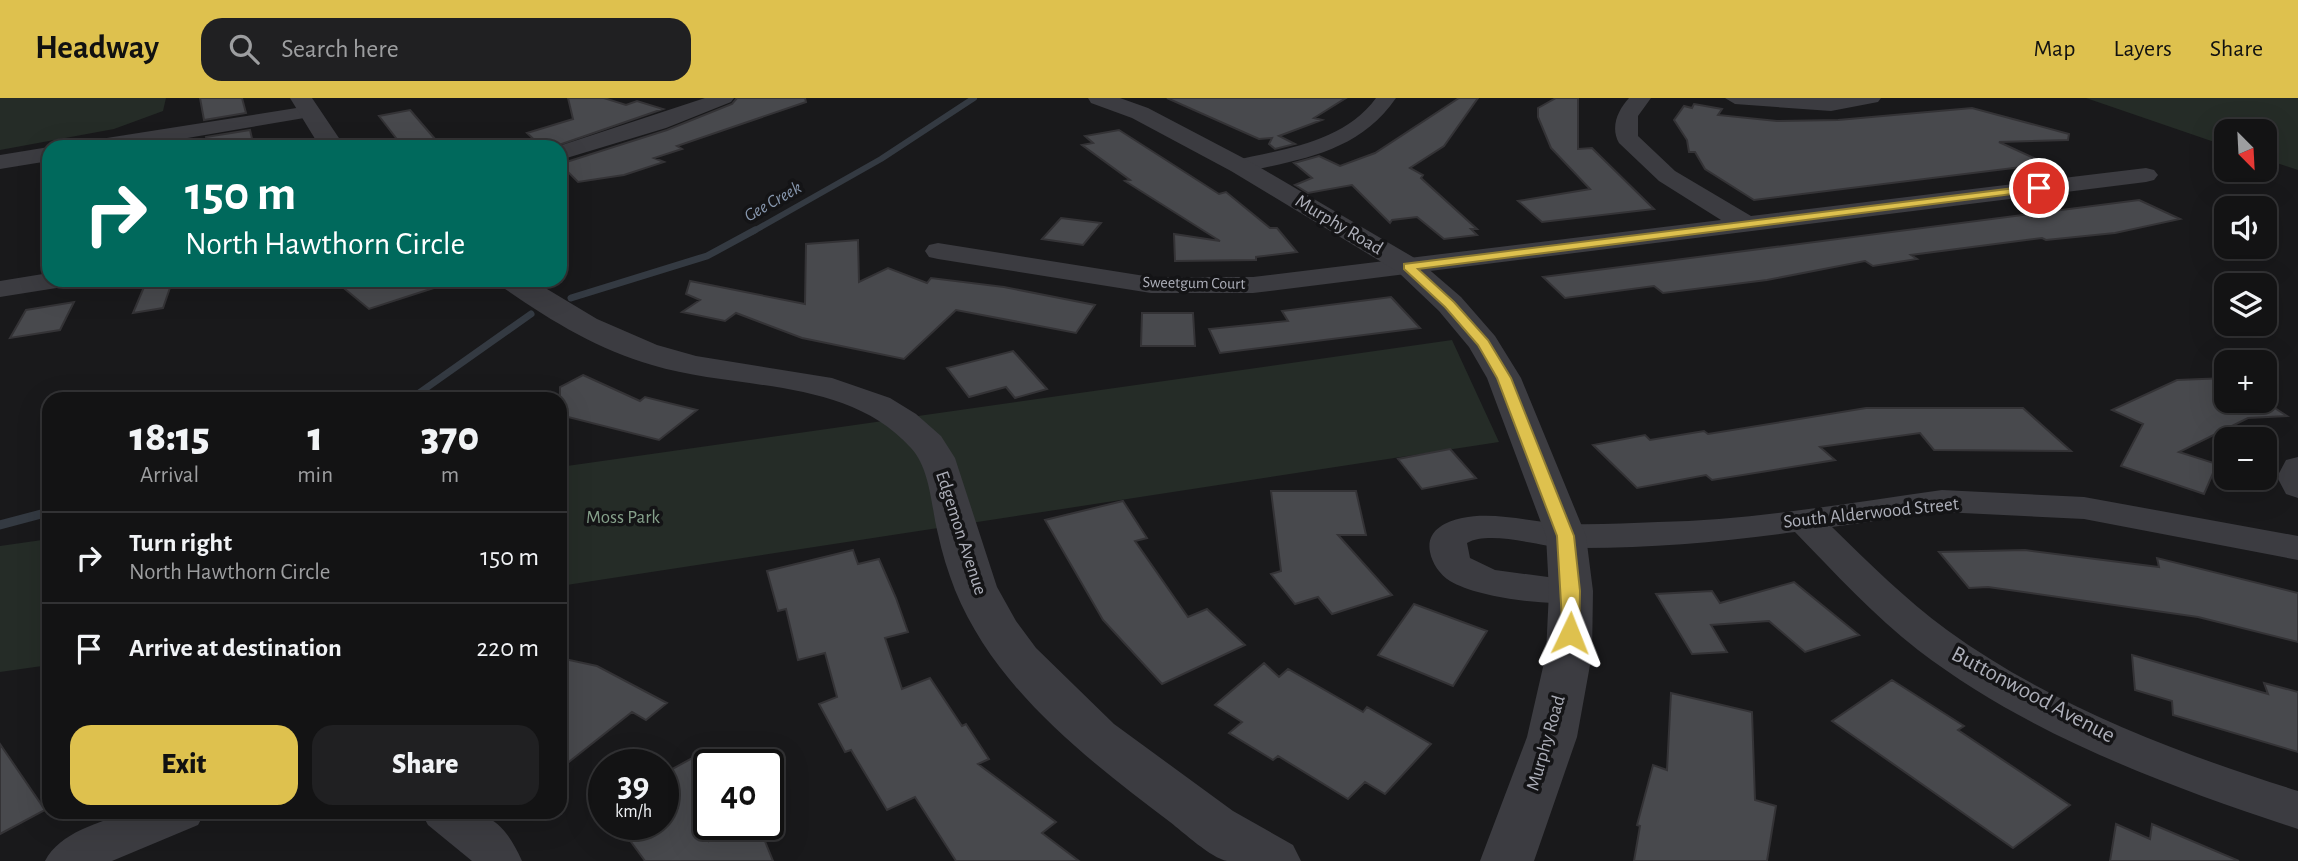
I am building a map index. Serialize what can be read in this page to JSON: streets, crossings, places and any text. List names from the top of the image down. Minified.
{"streets":{"street":["Murphy Road","Sweetgum Court","South Alderwood Street","Edgemon Avenue","Buttonwood Avenue"]},"crossings":[["Murphy Road","Sweetgum Court"],["Murphy Road","South Alderwood Street"],["South Alderwood Street","Buttonwood Avenue"]],"water":["Gee Creek"],"parks":["Moss Park"],"north":"bottom right","page":{"header":"Headway","search":"Search here","nav":["Map","Layers","Share"],"map_buttons":["+","−"],"turn":["150 m","North Hawthorn Circle"],"eta":["18:15","Arrival","1","min","370","m"],"list":[{"name":"Turn right","note":"North Hawthorn Circle","value":"150 m"},{"name":"Arrive at destination","value":"220 m"}],"buttons":["Exit","Share"],"speed":"39 km/h","limit":"40"}}
